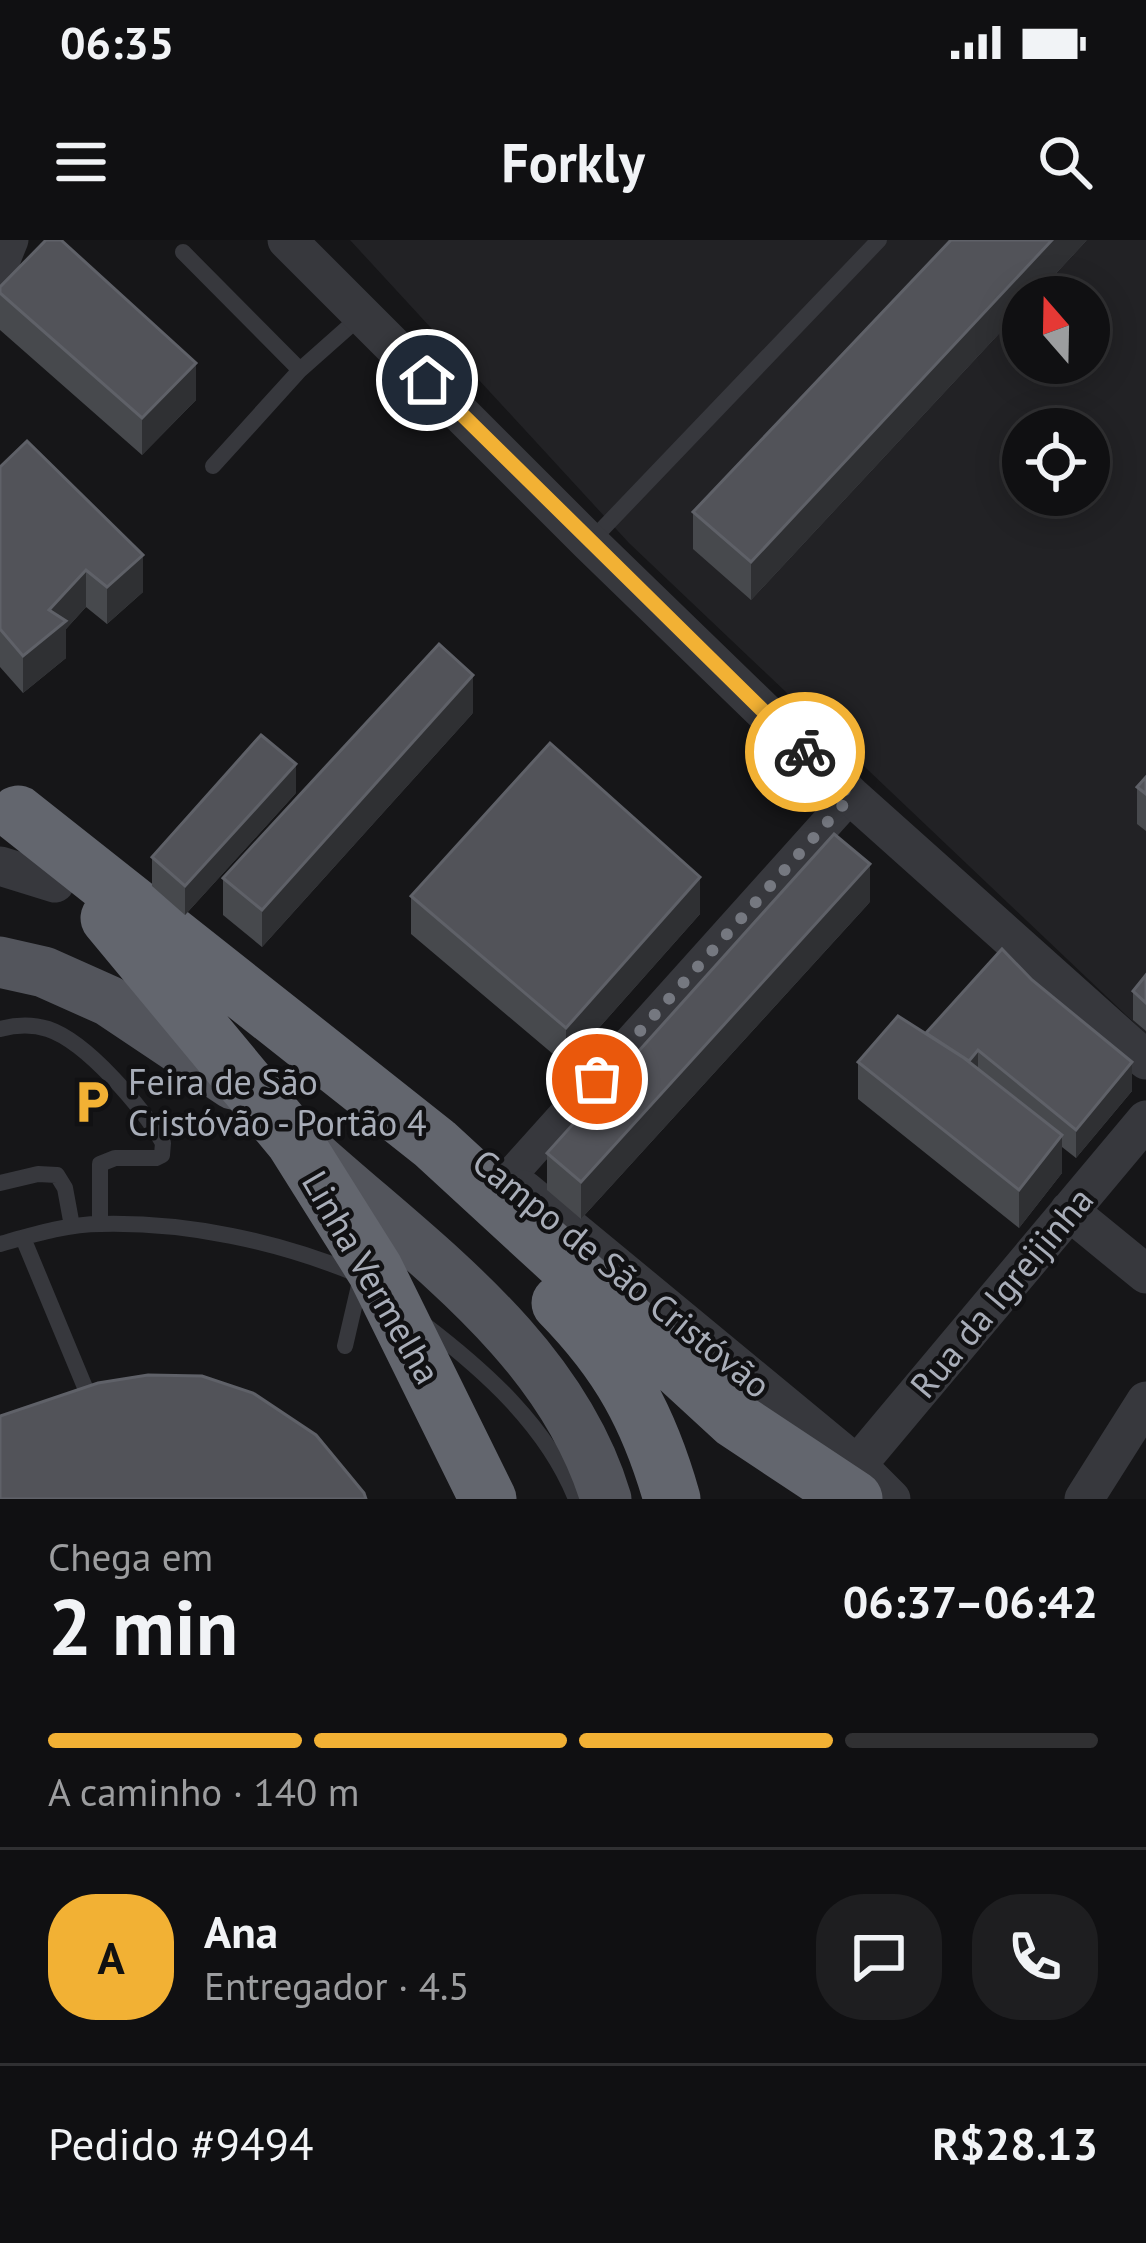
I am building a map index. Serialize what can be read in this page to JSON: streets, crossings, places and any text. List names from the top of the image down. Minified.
{"streets":{"highway":["Linha Vermelha"],"street":["Campo de São Cristóvão","Rua da Igreijinha"]},"crossings":[["Campo de São Cristóvão","Linha Vermelha"],["Campo de São Cristóvão","Rua da Igreijinha"]],"places":{"parking":["Feira de São Cristóvão - Portão 4"]},"north":"top","page":{"status":"06:35","header":"Forkly","heading":["2 min","Chega em","06:37–06:42"],"panel":["Ana","Entregador · 4.5","Pedido #9494","R$28.13"],"bar":"A caminho · 140 m","round":"A"}}
